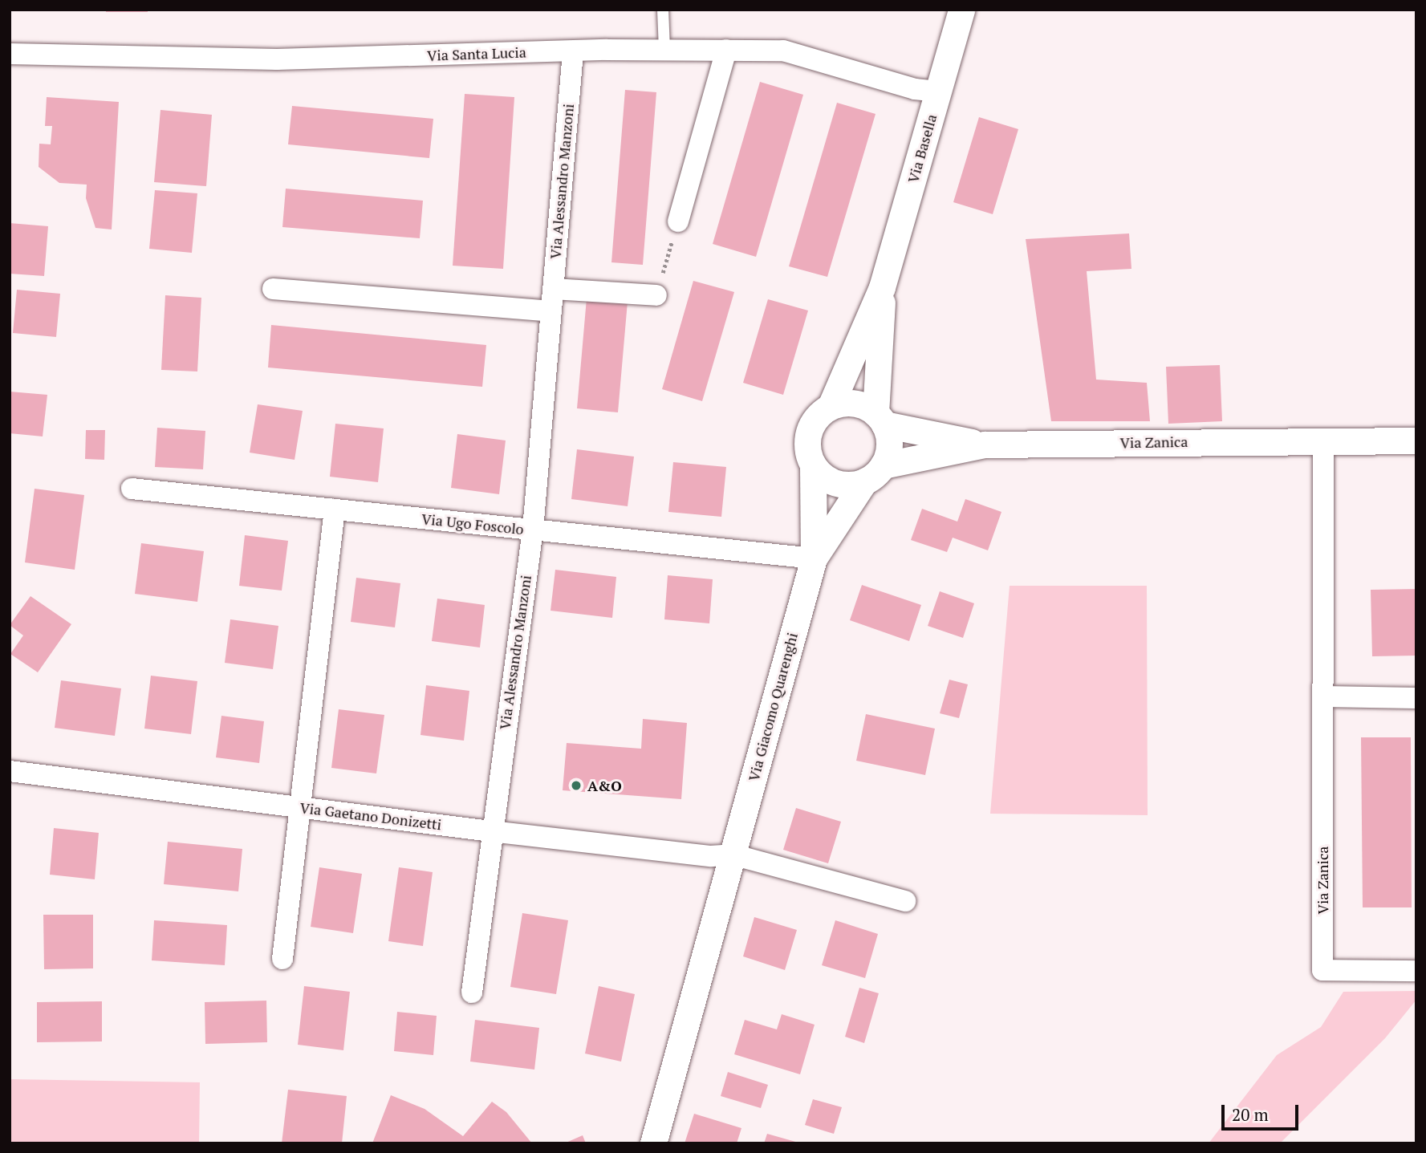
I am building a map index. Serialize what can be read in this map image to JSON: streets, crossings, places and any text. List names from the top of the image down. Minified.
{"streets":{"street":["Via Santa Lucia","Via Basella","Via Alessandro Manzoni","Via Zanica","Via Ugo Foscolo","Via Giacomo Quarenghi","Via Gaetano Donizetti"]},"crossings":[["Via Santa Lucia","Via Basella"],["Via Santa Lucia","Via Alessandro Manzoni"],["Via Basella","Via Zanica"],["Via Basella","Via Giacomo Quarenghi"],["Via Alessandro Manzoni","Via Ugo Foscolo"],["Via Alessandro Manzoni","Via Gaetano Donizetti"],["Via Zanica","Via Giacomo Quarenghi"],["Via Ugo Foscolo","Via Giacomo Quarenghi"],["Via Giacomo Quarenghi","Via Gaetano Donizetti"]],"places":["A&O"],"scale_bar":"20 m"}
